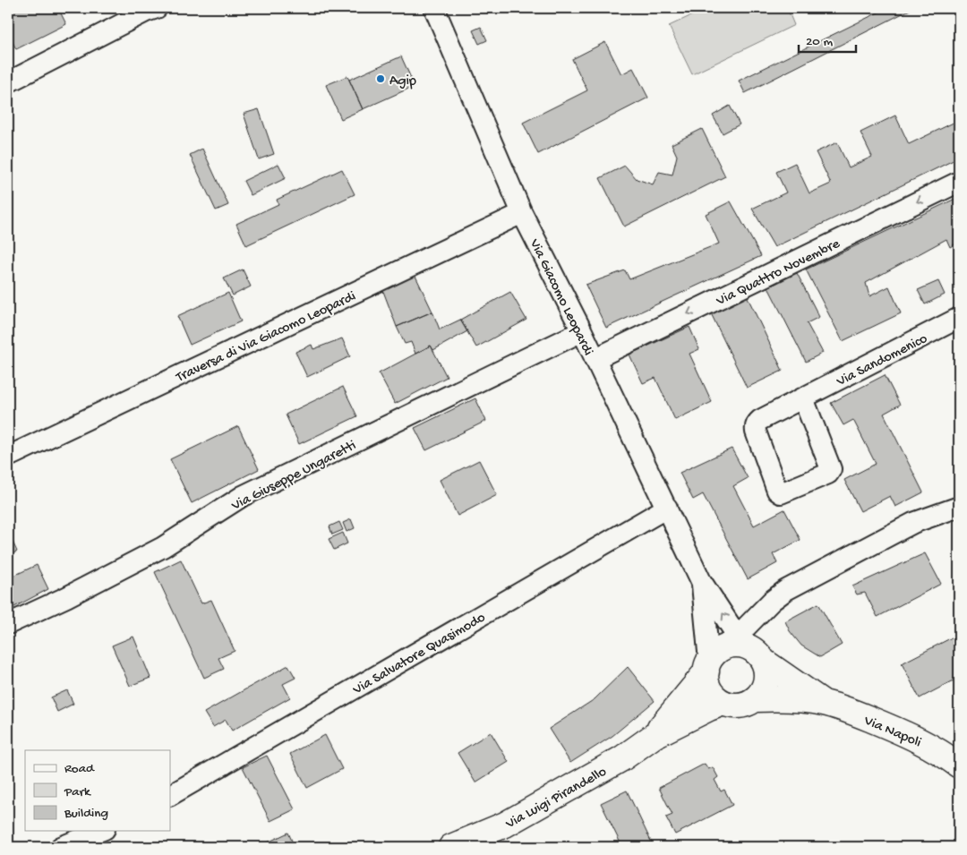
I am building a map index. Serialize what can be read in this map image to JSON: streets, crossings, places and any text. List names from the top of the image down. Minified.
{"streets":{"street":["Via Quattro Novembre","Via Giacomo Leopardi","Traversa di Via Giacomo Leopardi","Via Sandomenico","Via Giuseppe Ungaretti","Via Salvatore Quasimodo","Via Napoli","Via Luigi Pirandello"]},"crossings":[["Via Quattro Novembre","Via Giacomo Leopardi"],["Via Giacomo Leopardi","Traversa di Via Giacomo Leopardi"],["Via Giacomo Leopardi","Via Giuseppe Ungaretti"],["Via Giacomo Leopardi","Via Salvatore Quasimodo"],["Via Giacomo Leopardi","Via Napoli"],["Via Giacomo Leopardi","Via Luigi Pirandello"],["Via Napoli","Via Luigi Pirandello"]],"one_way":["Via Quattro Novembre"],"places":["Agip"],"legend":["Road","Park","Building"],"scale_bar":"20 m"}
